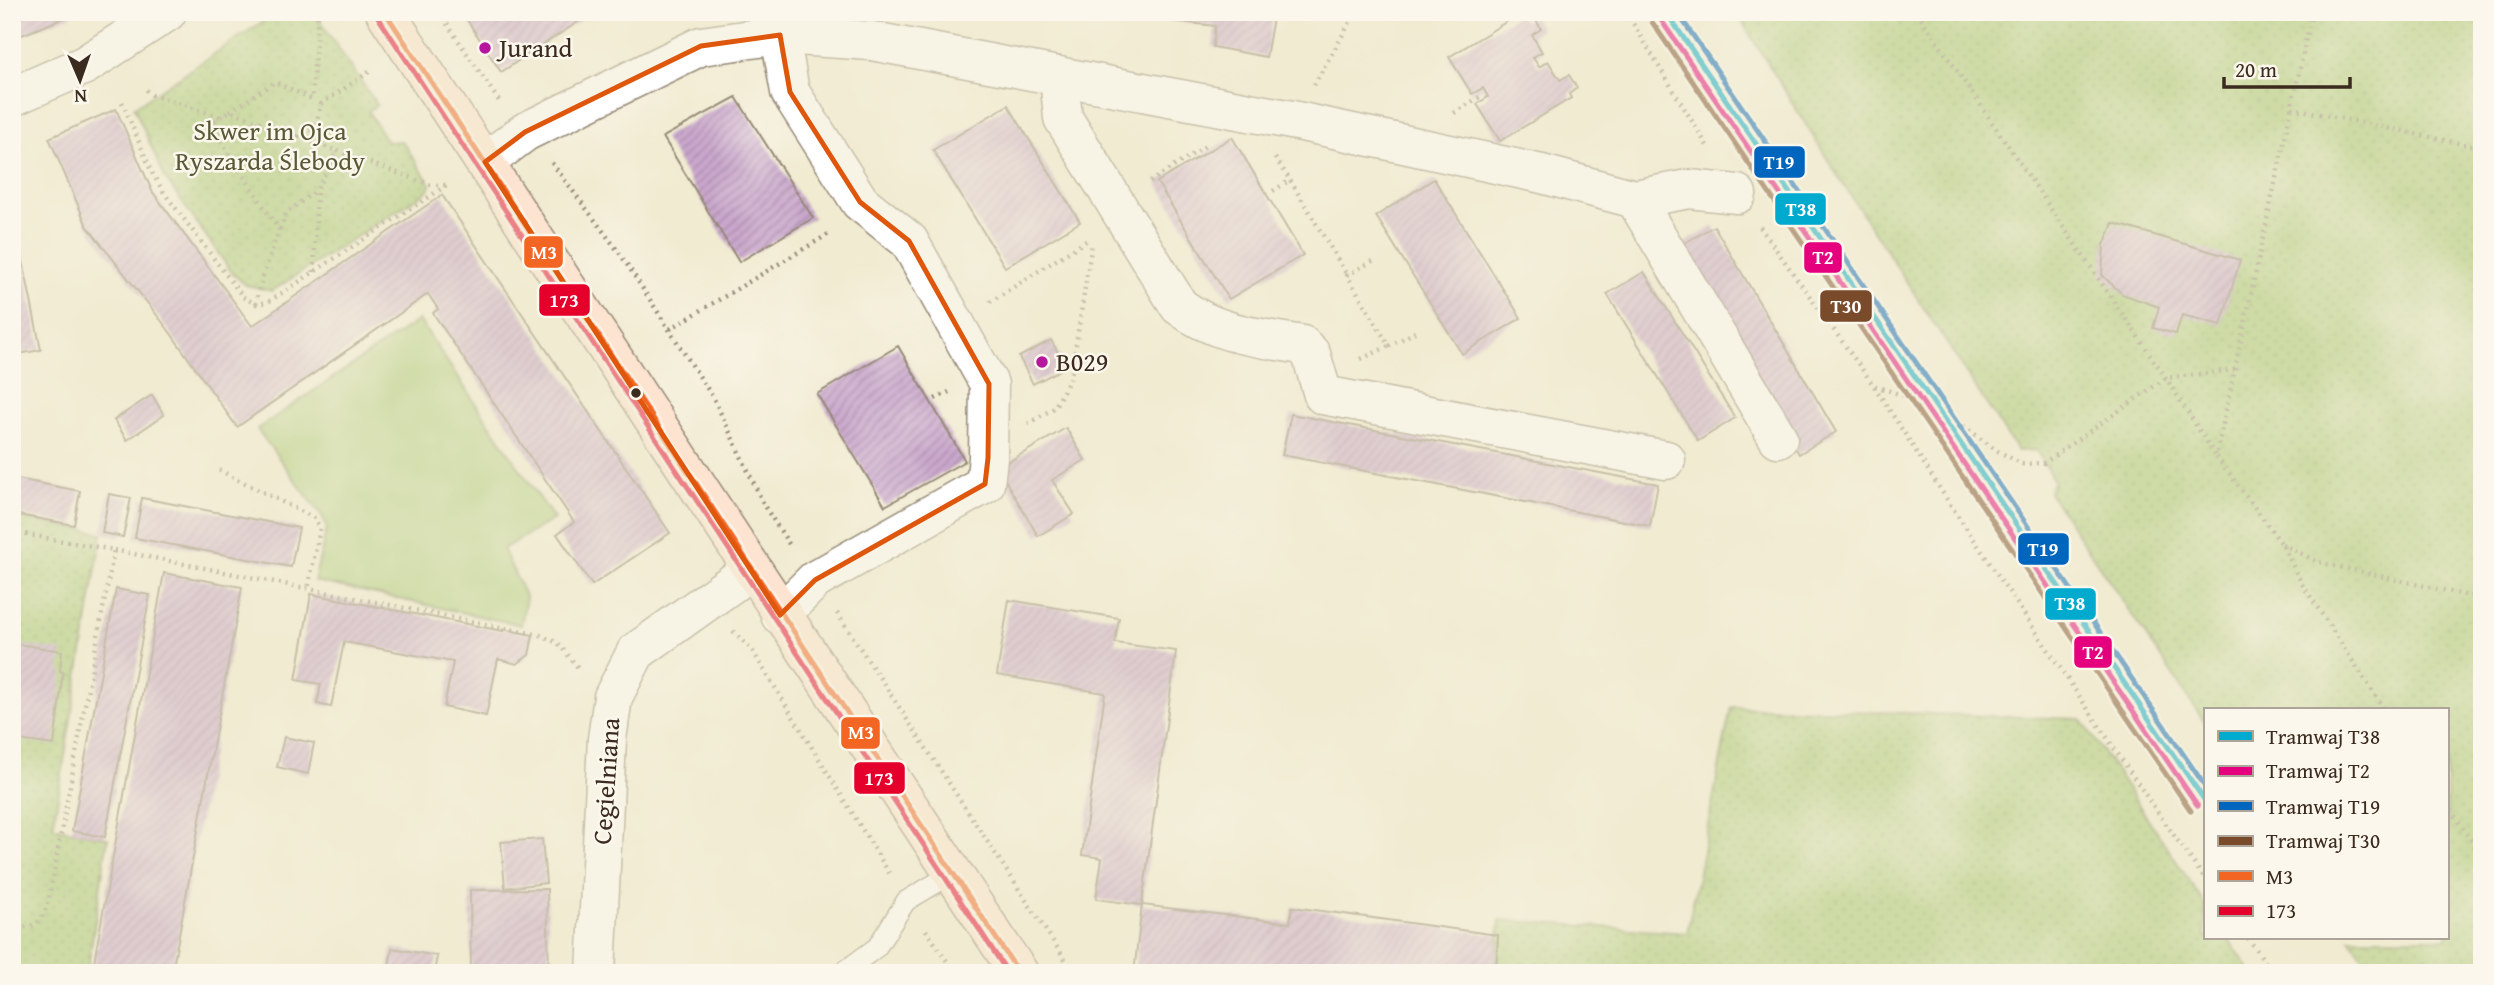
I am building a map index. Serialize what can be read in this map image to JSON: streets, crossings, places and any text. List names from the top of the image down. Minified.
{"streets":{"street":["Cegielniana"]},"parks":["Skwer im Ojca Ryszarda Ślebody"],"places":["Jurand","B029"],"lines":["tram line T38","tram line T19","transit line M3","tram line T2","transit line 173","tram line T30"],"legend":["Tramwaj T38","Tramwaj T2","Tramwaj T19","Tramwaj T30","M3","173"],"scale_bar":"20 m","north":"bottom"}
